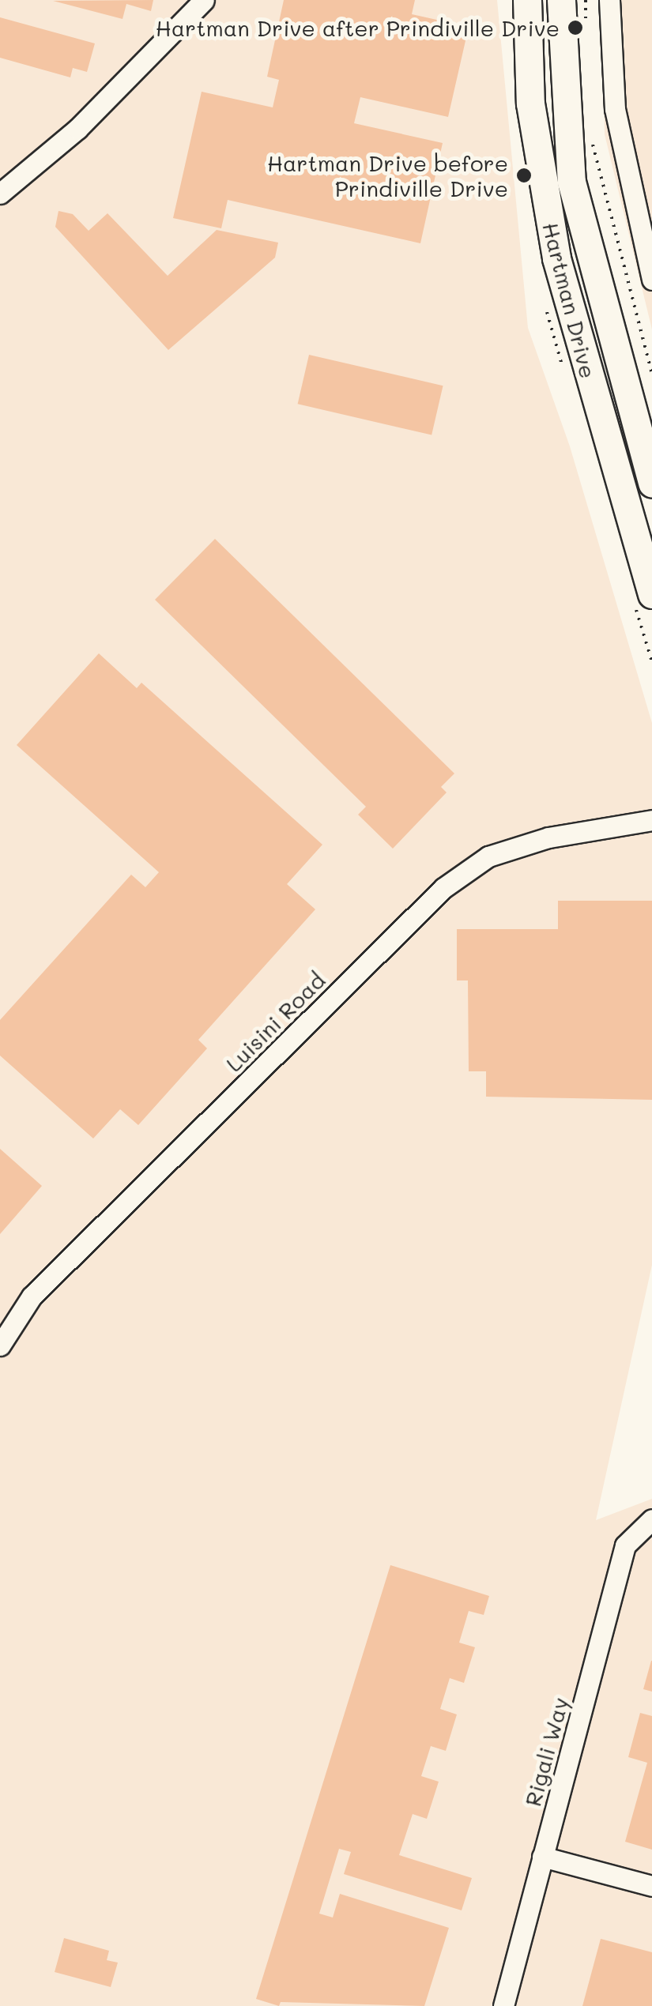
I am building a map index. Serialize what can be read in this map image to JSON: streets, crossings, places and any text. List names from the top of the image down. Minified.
{"streets":{"main road":["Hartman Drive"],"street":["Luisini Road","Rigali Way"]},"places":["Hartman Drive after Prindiville Drive","Hartman Drive before Prindiville Drive"]}
